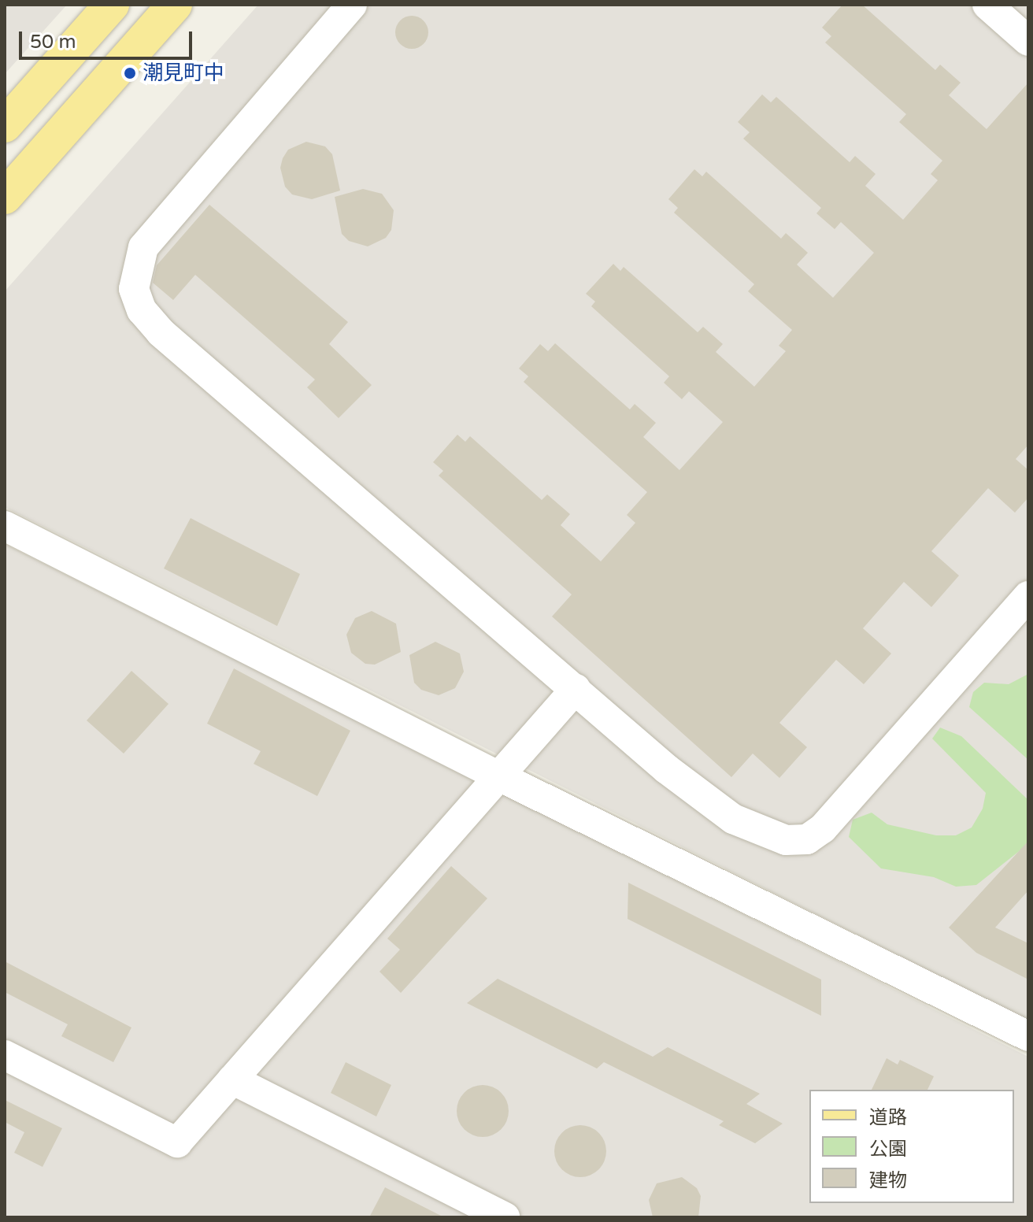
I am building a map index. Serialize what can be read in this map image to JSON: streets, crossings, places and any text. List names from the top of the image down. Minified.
{"places":["潮見町中"],"legend":["道路","公園","建物"],"scale_bar":"50 m"}
